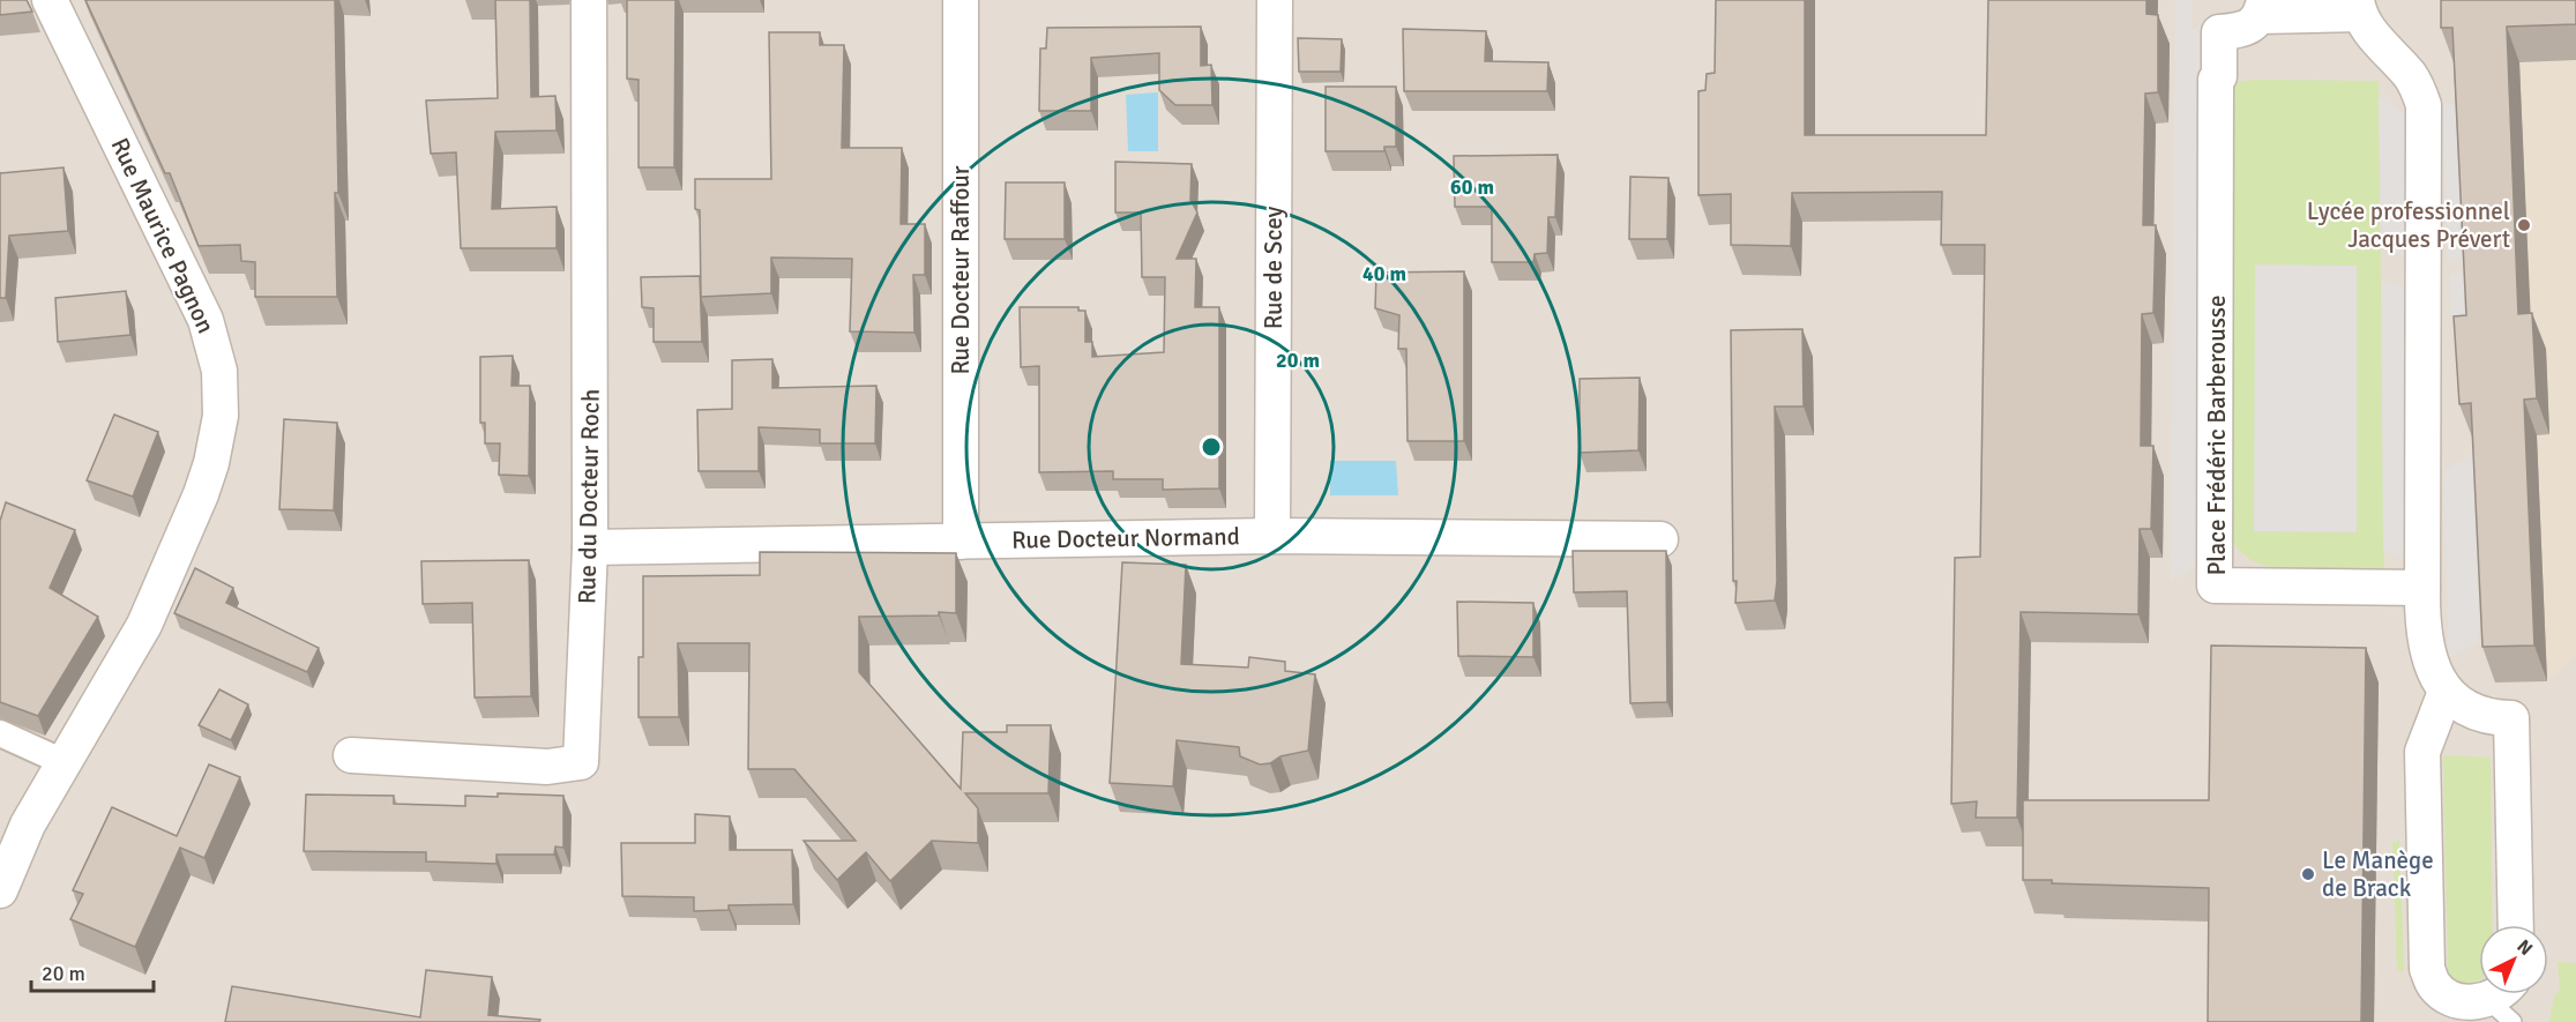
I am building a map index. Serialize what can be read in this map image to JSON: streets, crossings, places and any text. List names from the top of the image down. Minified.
{"streets":{"street":["Rue Maurice Pagnon","Rue de Scey","Rue Docteur Raffour","Place Frédéric Barberousse","Rue du Docteur Roch","Rue Docteur Normand"]},"crossings":[["Rue de Scey","Rue Docteur Normand"],["Rue Docteur Raffour","Rue Docteur Normand"],["Rue du Docteur Roch","Rue Docteur Normand"]],"places":["Lycée professionnel Jacques Prévert","Le Manège de Brack"],"scale_bar":"20 m","north":"top right","rings":["60 m","40 m","20 m"]}
